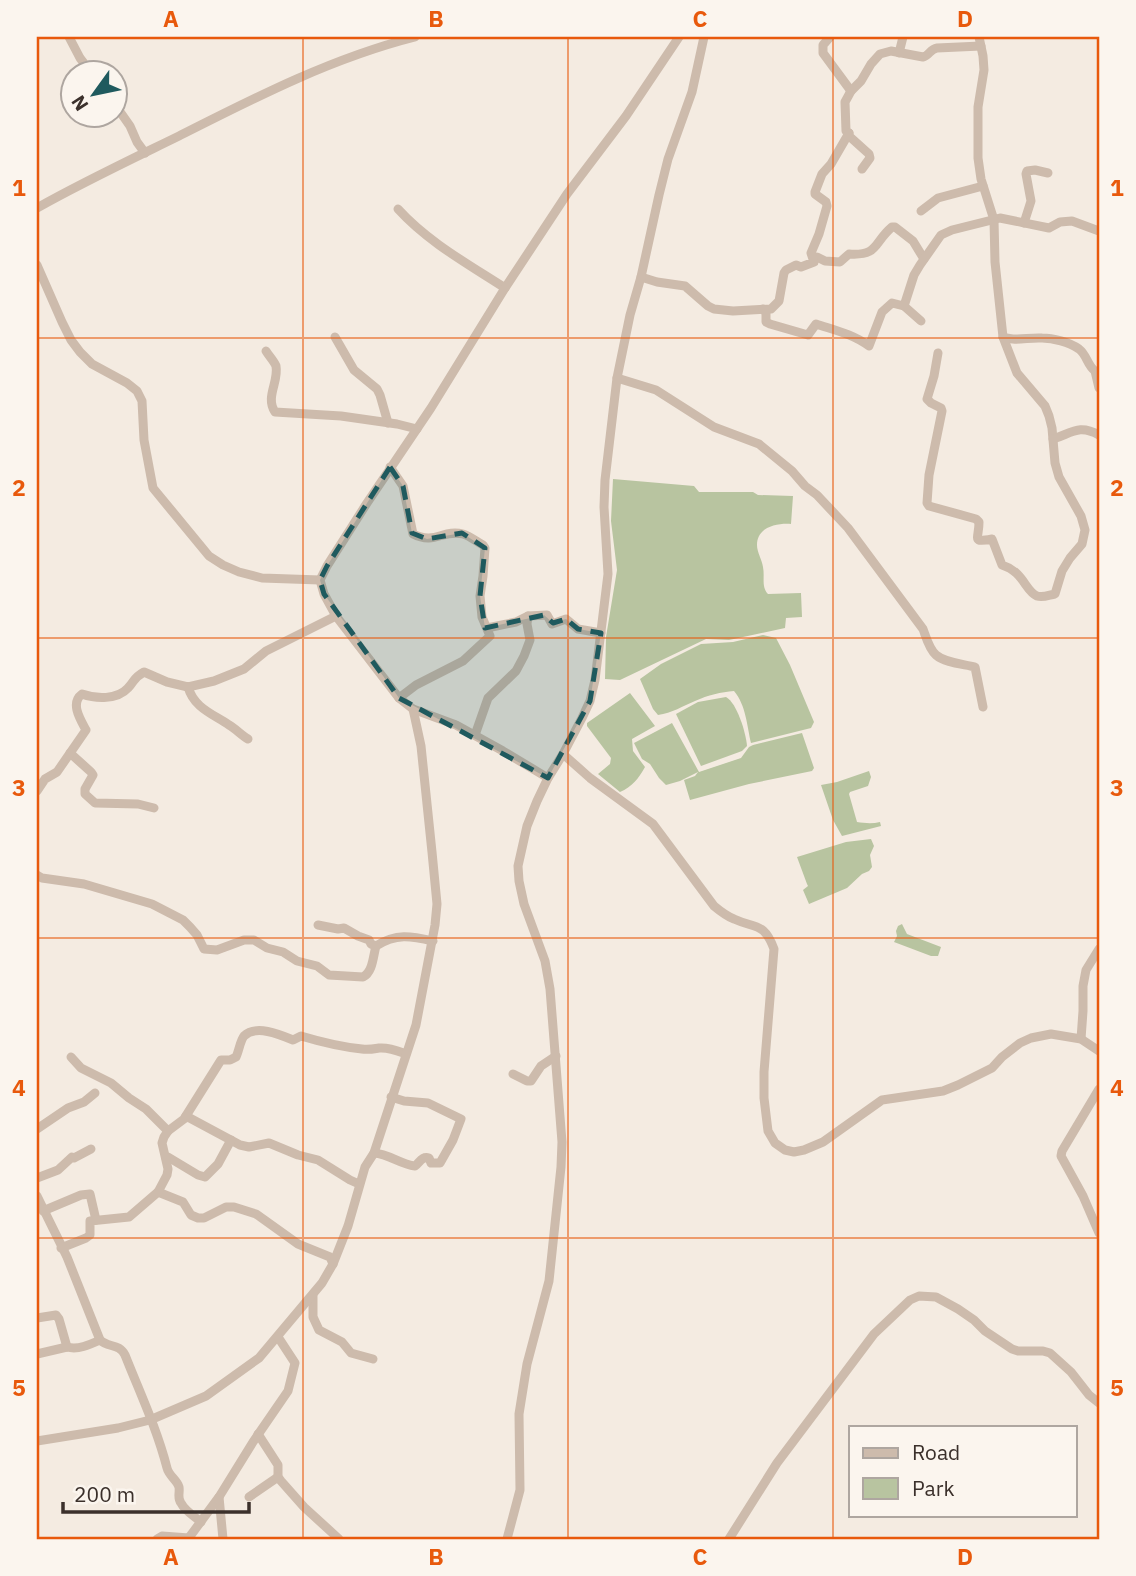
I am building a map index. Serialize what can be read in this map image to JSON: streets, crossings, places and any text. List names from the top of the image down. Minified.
{"legend":["Road","Park"],"scale_bar":"200 m","north":"bottom left","grid":{"columns":["A","B","C","D"],"rows":["1","2","3","4","5"]}}
